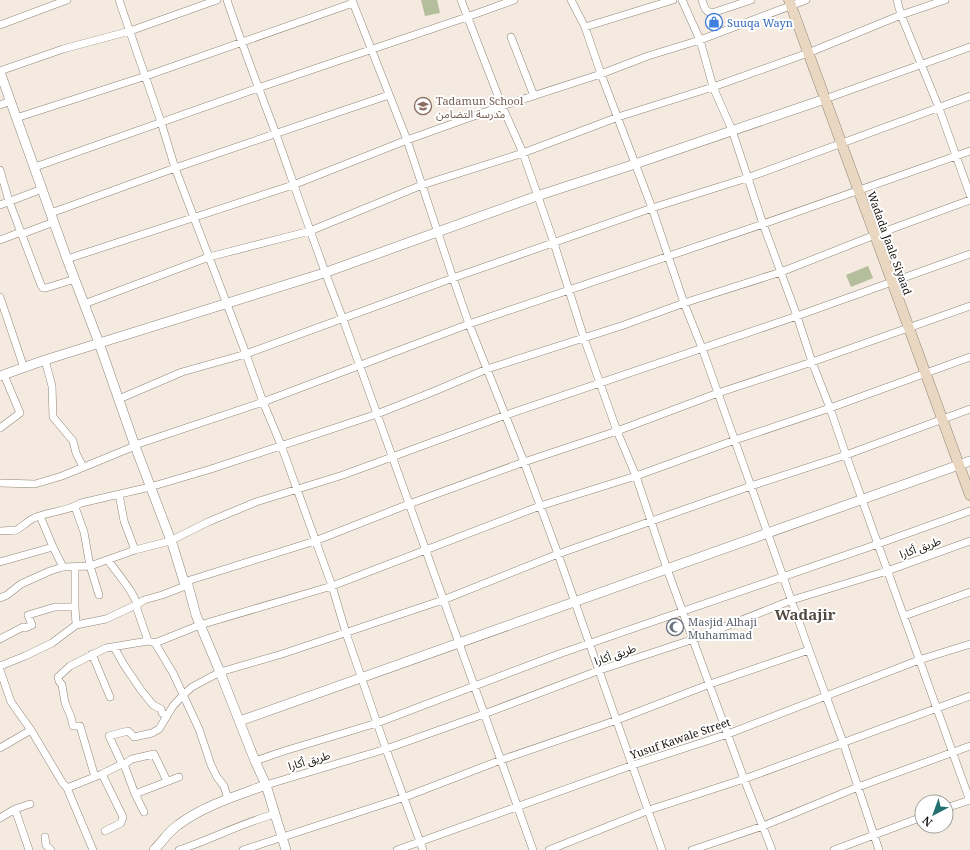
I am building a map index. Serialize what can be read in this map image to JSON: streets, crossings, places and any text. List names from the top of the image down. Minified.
{"streets":{"main road":["Wadada Jaale Siyaad"],"street":["طريق أكارا","Yusuf Kawale Street"]},"districts":["Wadajir"],"places":{"shop":["Suuqa Wayn"],"school or university":["Tadamun School مدرسة التضامن"],"mosque":["Masjid Alhaji Muhammad"]},"north":"bottom left"}
